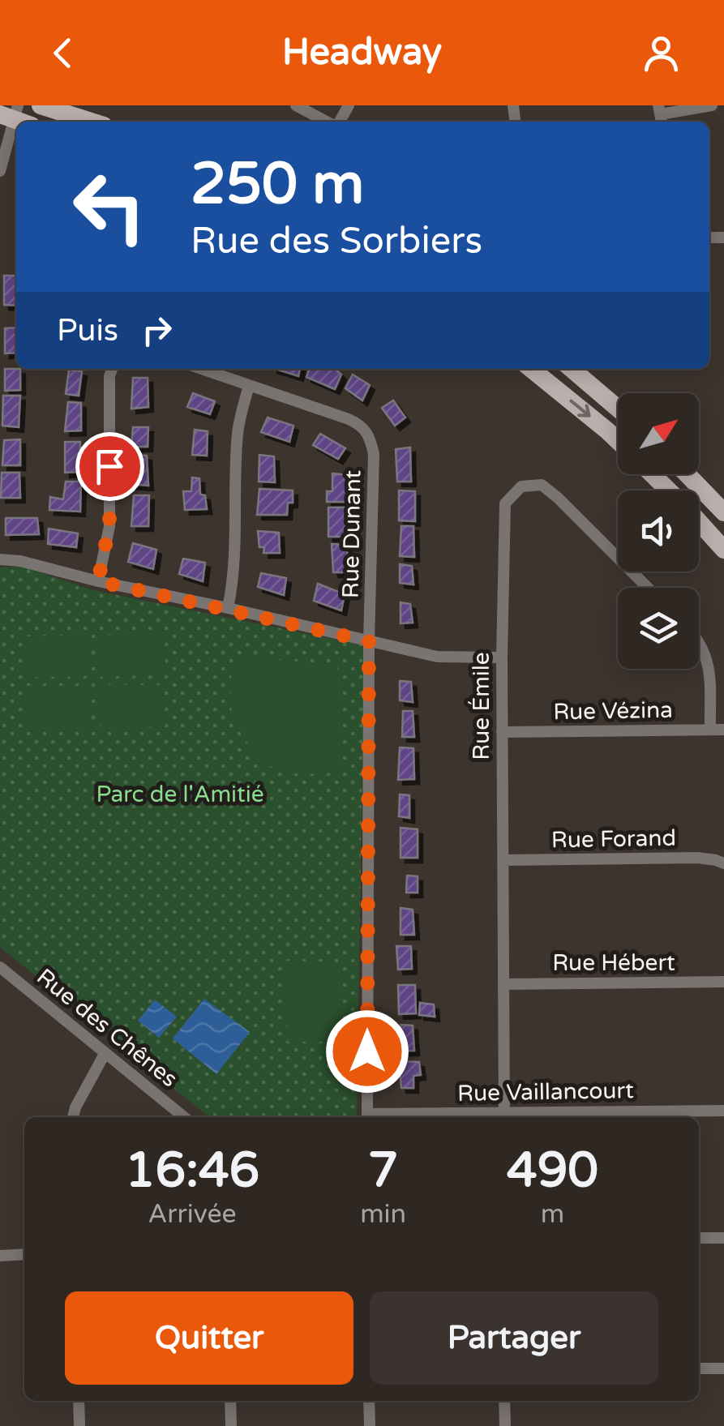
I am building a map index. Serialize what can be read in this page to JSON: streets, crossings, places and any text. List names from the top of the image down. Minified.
{"streets":{"street":["Rue Dunant","Rue Émile","Rue Vézina","Rue Forand","Rue Hébert","Rue des Chênes","Rue Vaillancourt"]},"crossings":[["Rue Dunant","Rue Vaillancourt"],["Rue Émile","Rue Vézina"],["Rue Émile","Rue Forand"],["Rue Émile","Rue Hébert"],["Rue Émile","Rue Vaillancourt"]],"parks":["Parc de l'Amitié"],"north":"top right","page":{"header":"Headway","turn":["250 m","Rue des Sorbiers"],"then":"Puis","eta":["16:46","Arrivée","7","min","490","m"],"buttons":["Quitter","Partager"]}}
